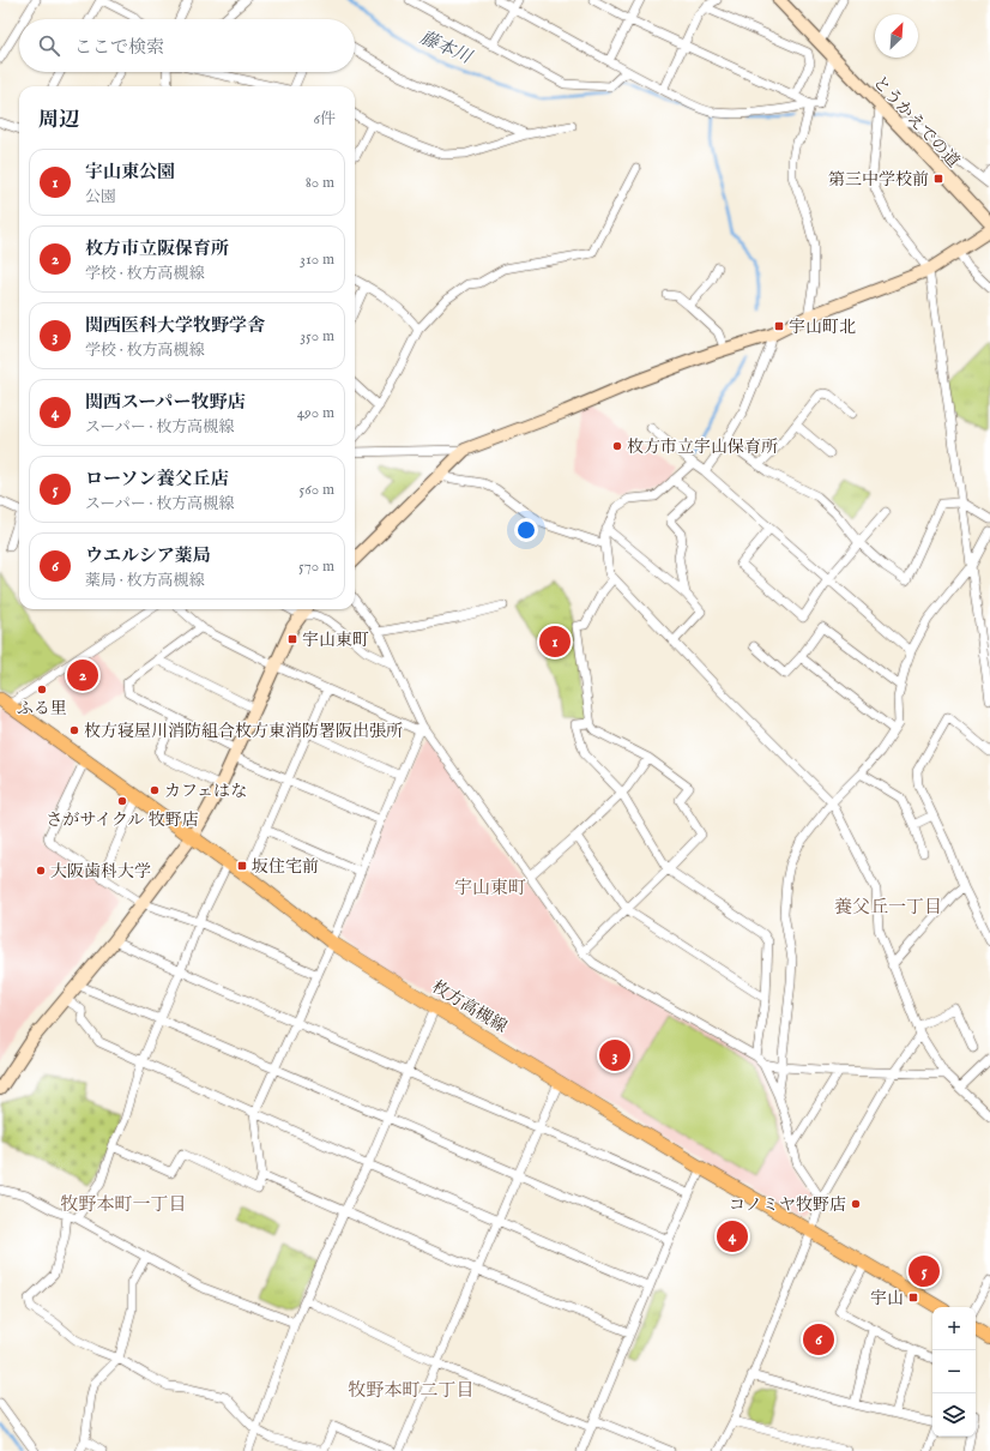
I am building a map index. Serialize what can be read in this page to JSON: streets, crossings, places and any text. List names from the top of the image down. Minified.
{"streets":{"main road":["枚方高槻線"],"street":["とうかえでの道"]},"districts":["宇山東町","養父丘一丁目","牧野本町一丁目","牧野本町二丁目"],"water":["藤本川"],"places":{"transit":["第三中学校前","宇山町北","宇山東町","坂住宅前","宇山"],"other":["枚方市立宇山保育所","ふる里","枚方寝屋川消防組合枚方東消防署阪出張所","カフェはな","さがサイクル 牧野店","大阪歯科大学","コノミヤ牧野店"]},"north":"top right","page":{"search":"ここで検索","heading":["周辺","6件"],"list":[{"mark":"1","name":"宇山東公園","note":"公園","value":"80 m"},{"mark":"2","name":"枚方市立阪保育所","note":"学校 · 枚方高槻線","value":"310 m"},{"mark":"3","name":"関西医科大学牧野学舎","note":"学校 · 枚方高槻線","value":"350 m"},{"mark":"4","name":"関西スーパー牧野店","note":"スーパー · 枚方高槻線","value":"490 m"},{"mark":"5","name":"ローソン養父丘店","note":"スーパー · 枚方高槻線","value":"560 m"},{"mark":"6","name":"ウエルシア薬局","note":"薬局 · 枚方高槻線","value":"570 m"}],"pins":["1","2","3","4","5","6"],"map_buttons":["+","−"]}}
